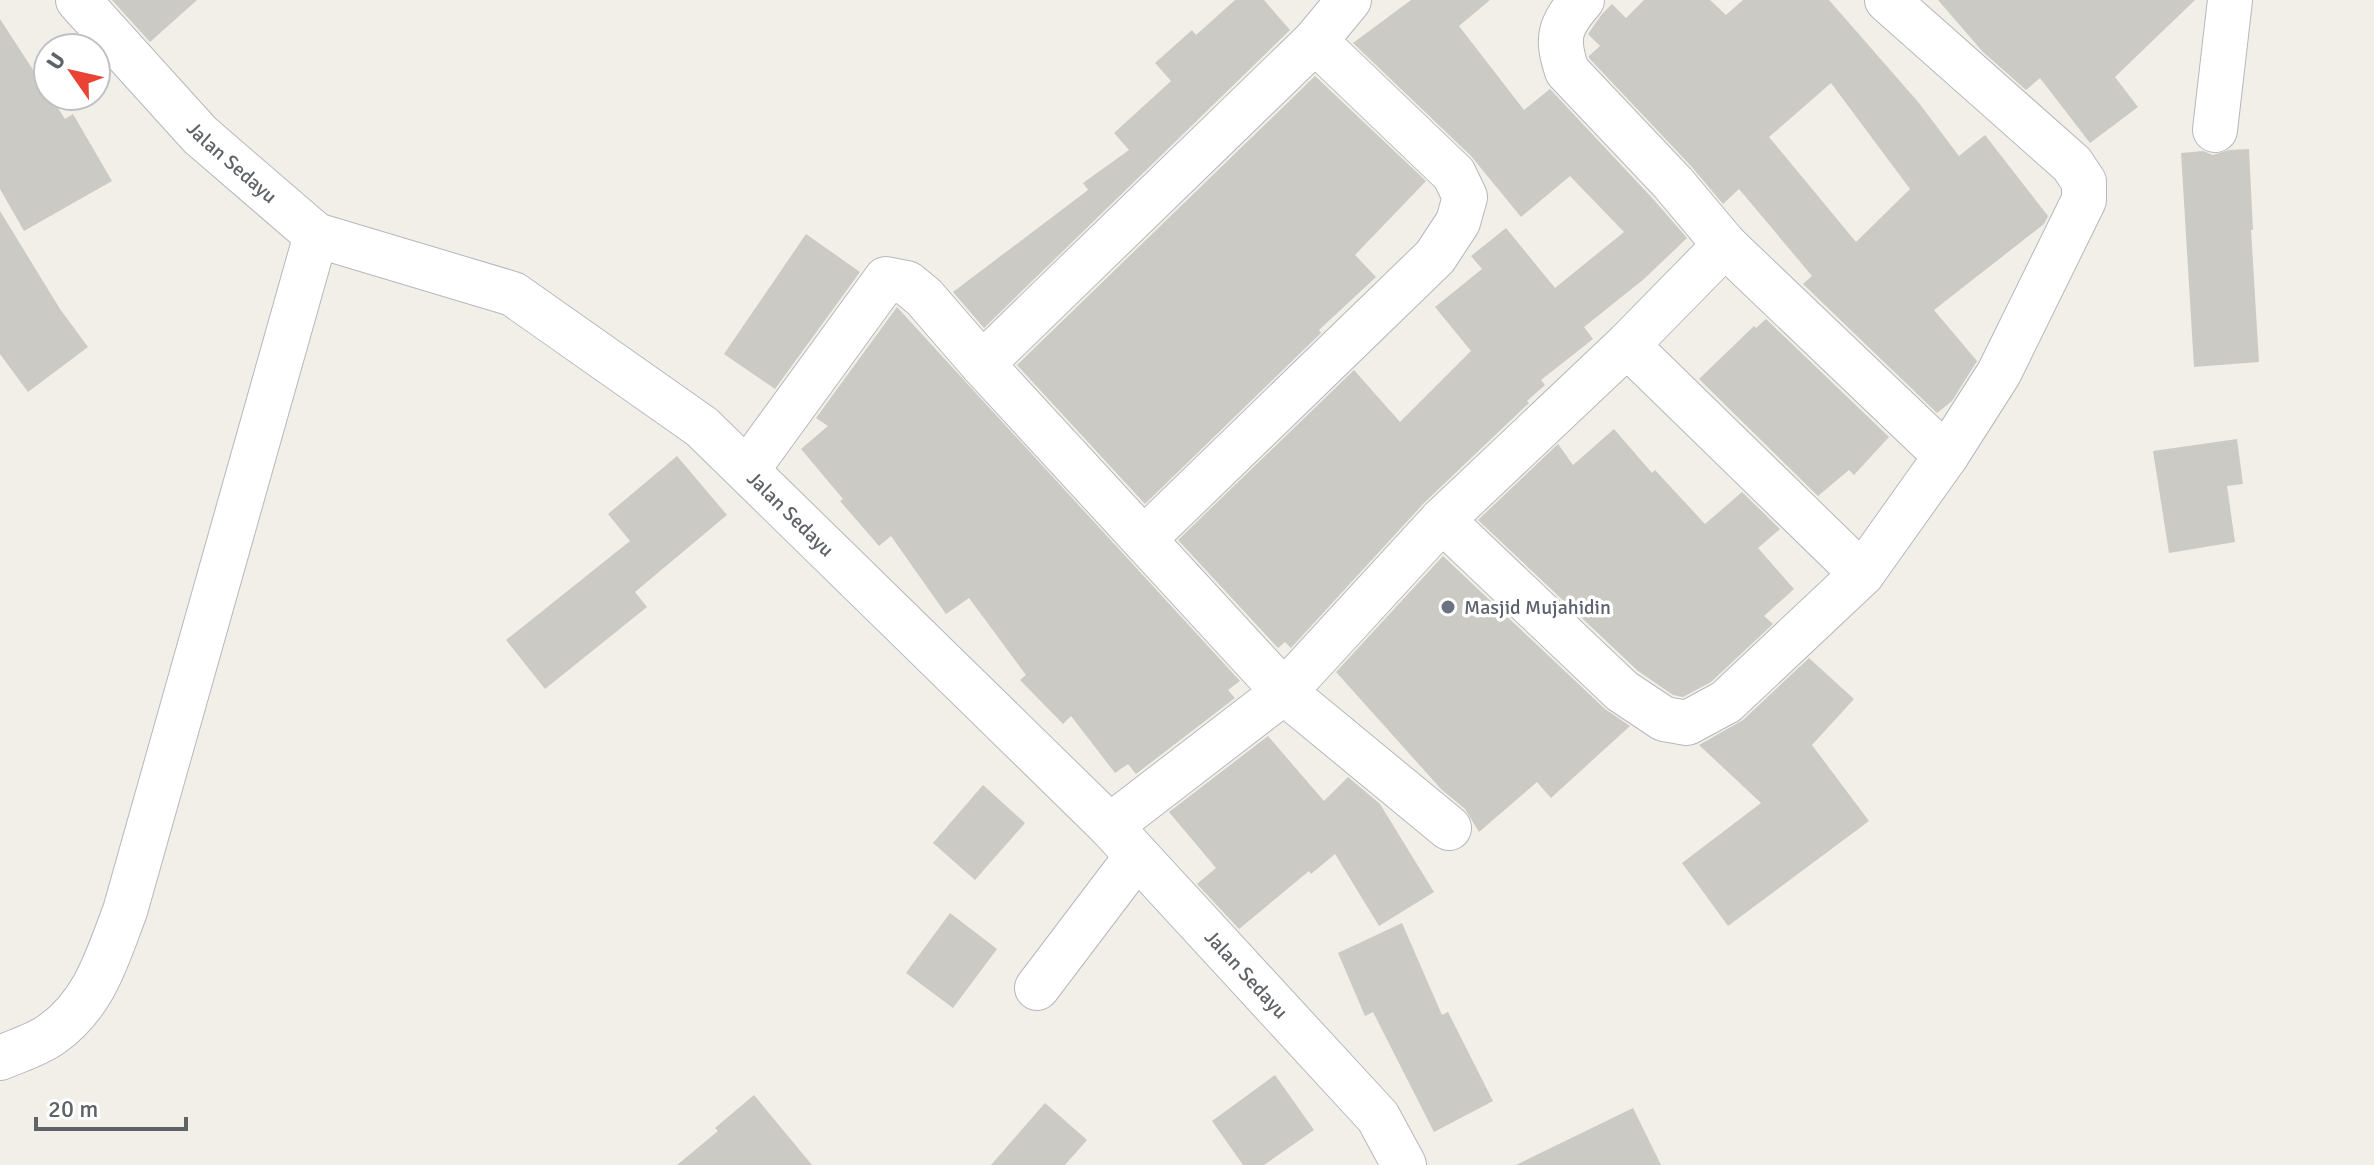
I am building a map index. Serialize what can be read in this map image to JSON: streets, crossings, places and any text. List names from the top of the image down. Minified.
{"streets":{"street":["Jalan Sedayu"]},"places":["Masjid Mujahidin"],"scale_bar":"20 m","north":"top left"}
